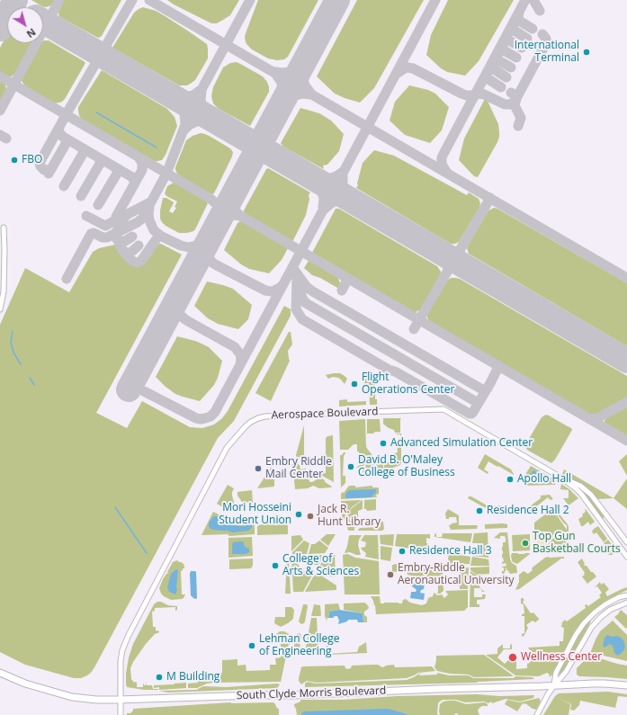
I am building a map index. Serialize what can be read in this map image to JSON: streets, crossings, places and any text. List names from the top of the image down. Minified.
{"streets":{"main road":["South Clyde Morris Boulevard"],"street":["Aerospace Boulevard"]},"crossings":[["Aerospace Boulevard","South Clyde Morris Boulevard"]],"places":["International Terminal","FBO","Flight Operations Center","Advanced Simulation Center","David B. O'Maley College of Business","Embry Riddle Mail Center","Apollo Hall","Residence Hall 2","Mori Hosseini Student Union","Jack R. Hunt Library","Top Gun Basketball Courts","Residence Hall 3","College of Arts & Sciences","Embry-Riddle Aeronautical University","Lehman College of Engineering","Wellness Center","M Building"],"north":"bottom right"}
